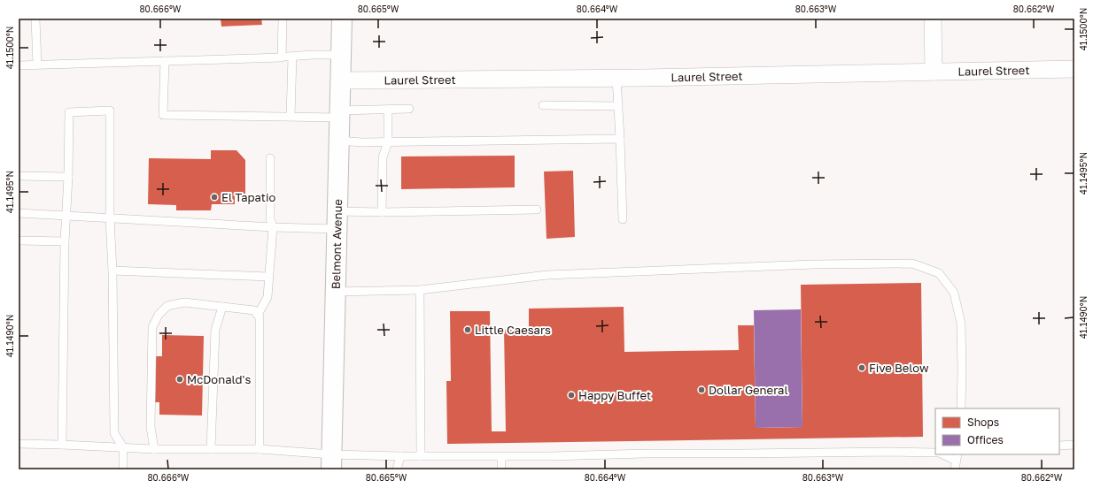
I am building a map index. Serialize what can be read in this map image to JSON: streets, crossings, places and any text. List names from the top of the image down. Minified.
{"streets":{"main road":["Belmont Avenue"],"street":["Laurel Street"]},"crossings":[["Laurel Street","Belmont Avenue"]],"places":["El Tapatio","Little Caesars","Five Below","McDonald's","Dollar General","Happy Buffet"],"legend":["Shops","Offices"],"coordinates":["80.666°W","80.665°W","80.664°W","80.663°W","80.662°W","41.1500°N","41.1495°N","41.1490°N"]}
